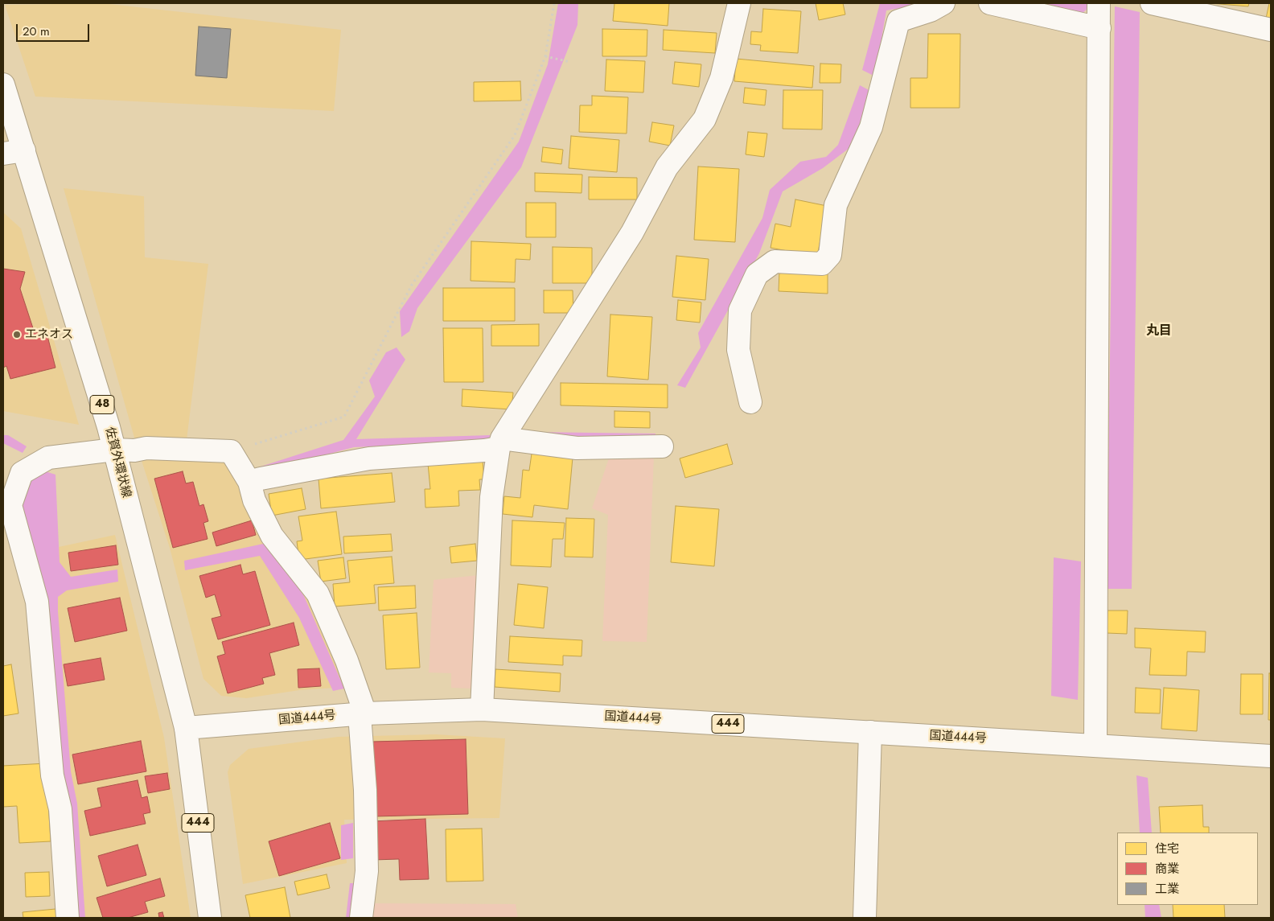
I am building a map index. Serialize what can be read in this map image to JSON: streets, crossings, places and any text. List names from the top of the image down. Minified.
{"streets":{"main road":["48","佐賀外環状線","国道444号","444"]},"crossings":[["佐賀外環状線","国道444号"],["佐賀外環状線","444"],["国道444号","444"]],"districts":["丸目"],"places":["エネオス"],"legend":["住宅","商業","工業"],"scale_bar":"20 m"}
